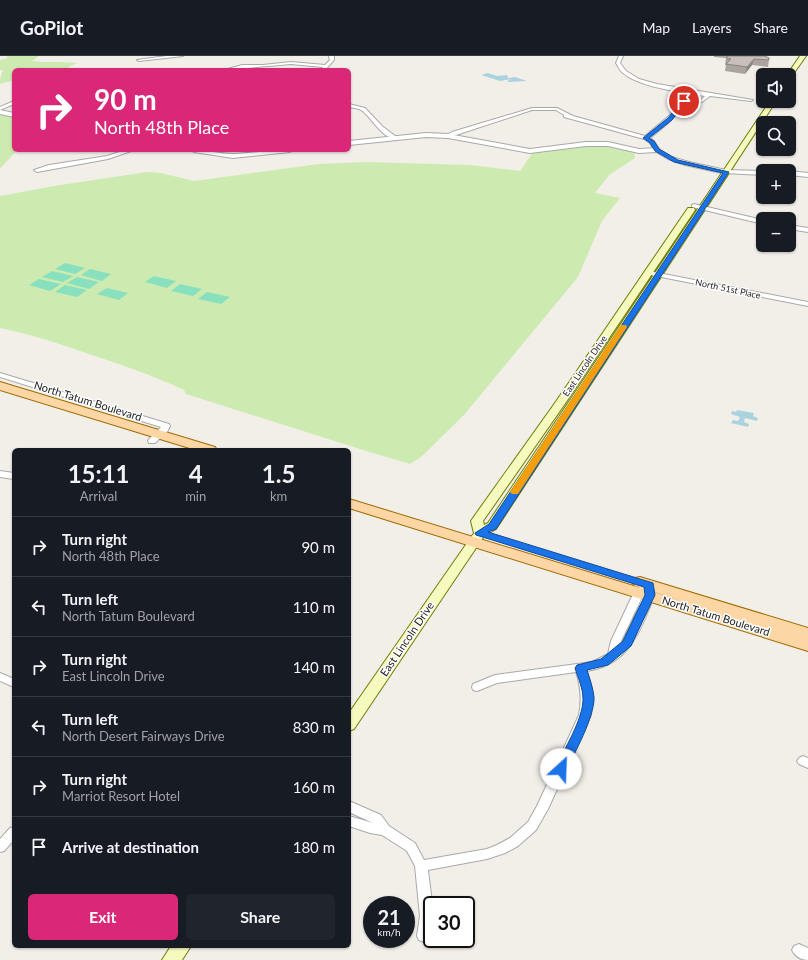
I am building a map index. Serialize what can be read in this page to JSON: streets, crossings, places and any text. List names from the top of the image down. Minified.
{"streets":{"main road":["East Lincoln Drive","North Tatum Boulevard"],"street":["North 51st Place"]},"crossings":[["North 51st Place","East Lincoln Drive"],["East Lincoln Drive","North Tatum Boulevard"]],"page":{"header":"GoPilot","nav":["Map","Layers","Share"],"map_buttons":["+","−"],"turn":["90 m","North 48th Place"],"eta":["15:11","Arrival","4","min","1.5","km"],"list":[{"name":"Turn right","note":"North 48th Place","value":"90 m"},{"name":"Turn left","note":"North Tatum Boulevard","value":"110 m"},{"name":"Turn right","note":"East Lincoln Drive","value":"140 m"},{"name":"Turn left","note":"North Desert Fairways Drive","value":"830 m"},{"name":"Turn right","note":"Marriot Resort Hotel","value":"160 m"},{"name":"Arrive at destination","value":"180 m"}],"buttons":["Exit","Share"],"speed":"21 km/h","limit":"30"}}
